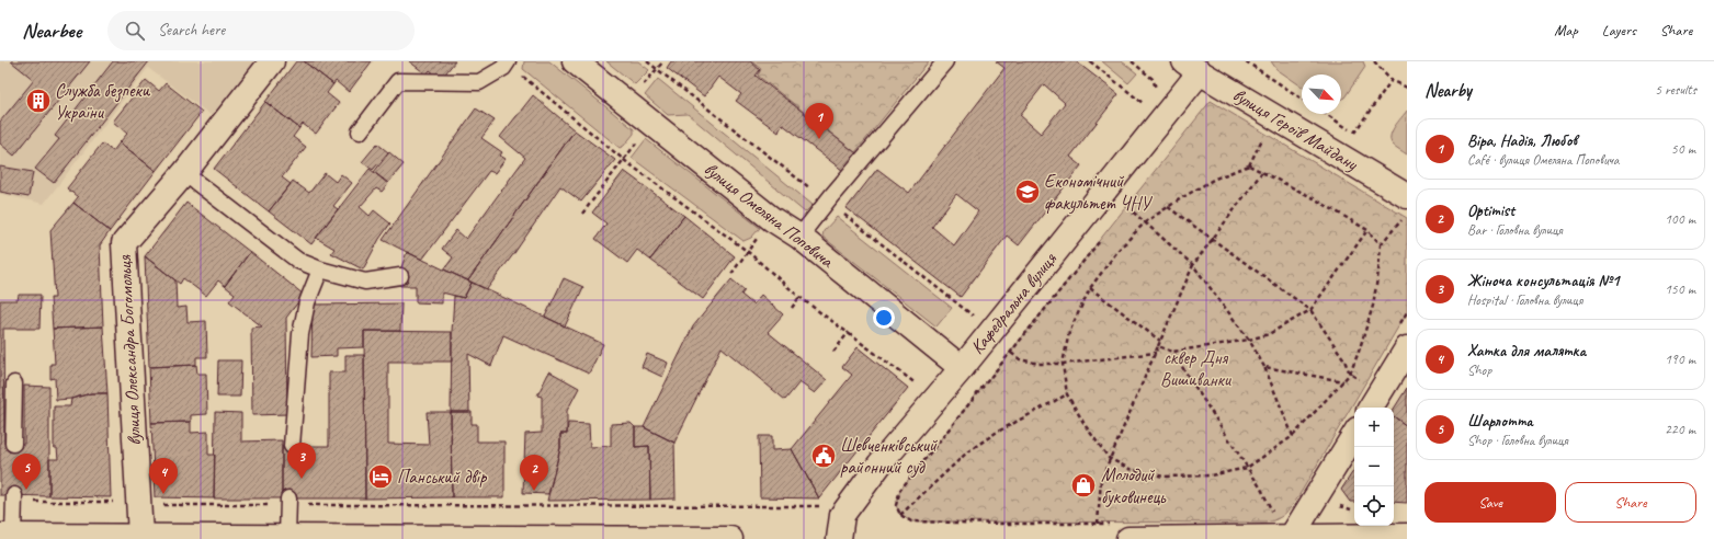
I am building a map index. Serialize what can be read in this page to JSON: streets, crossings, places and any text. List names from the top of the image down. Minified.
{"streets":{"main road":["вулиця Героїв Майдану","вулиця Омеляна Поповича","Кафедральна вулиця","вулиця Олександра Богомольця"]},"crossings":[["вулиця Героїв Майдану","Кафедральна вулиця"],["вулиця Омеляна Поповича","Кафедральна вулиця"]],"parks":["сквер Дня Вишиванки"],"places":{"building":["Служба безпеки України"],"school or university":["Економічний факультет ЧНУ"],"public building":["Шевченківський районний суд"],"hotel":["Панський двір"],"shop":["Молодий буковинець"]},"north":"bottom right","page":{"header":"Nearbee","search":"Search here","nav":["Map","Layers","Share"],"heading":["Nearby","5 results"],"pins":["1","3","5","2","4"],"list":[{"mark":"1","name":"Віра, Надія, Любов","note":"Café · вулиця Омеляна Поповича","value":"50 m"},{"mark":"2","name":"Optimist","note":"Bar · Головна вулиця","value":"100 m"},{"mark":"3","name":"Жіноча консультація №1","note":"Hospital · Головна вулиця","value":"150 m"},{"mark":"4","name":"Хатка для малятка","note":"Shop","value":"190 m"},{"mark":"5","name":"Шарлотта","note":"Shop · Головна вулиця","value":"220 m"}],"map_buttons":["+","−"],"buttons":["Save","Share"]}}
